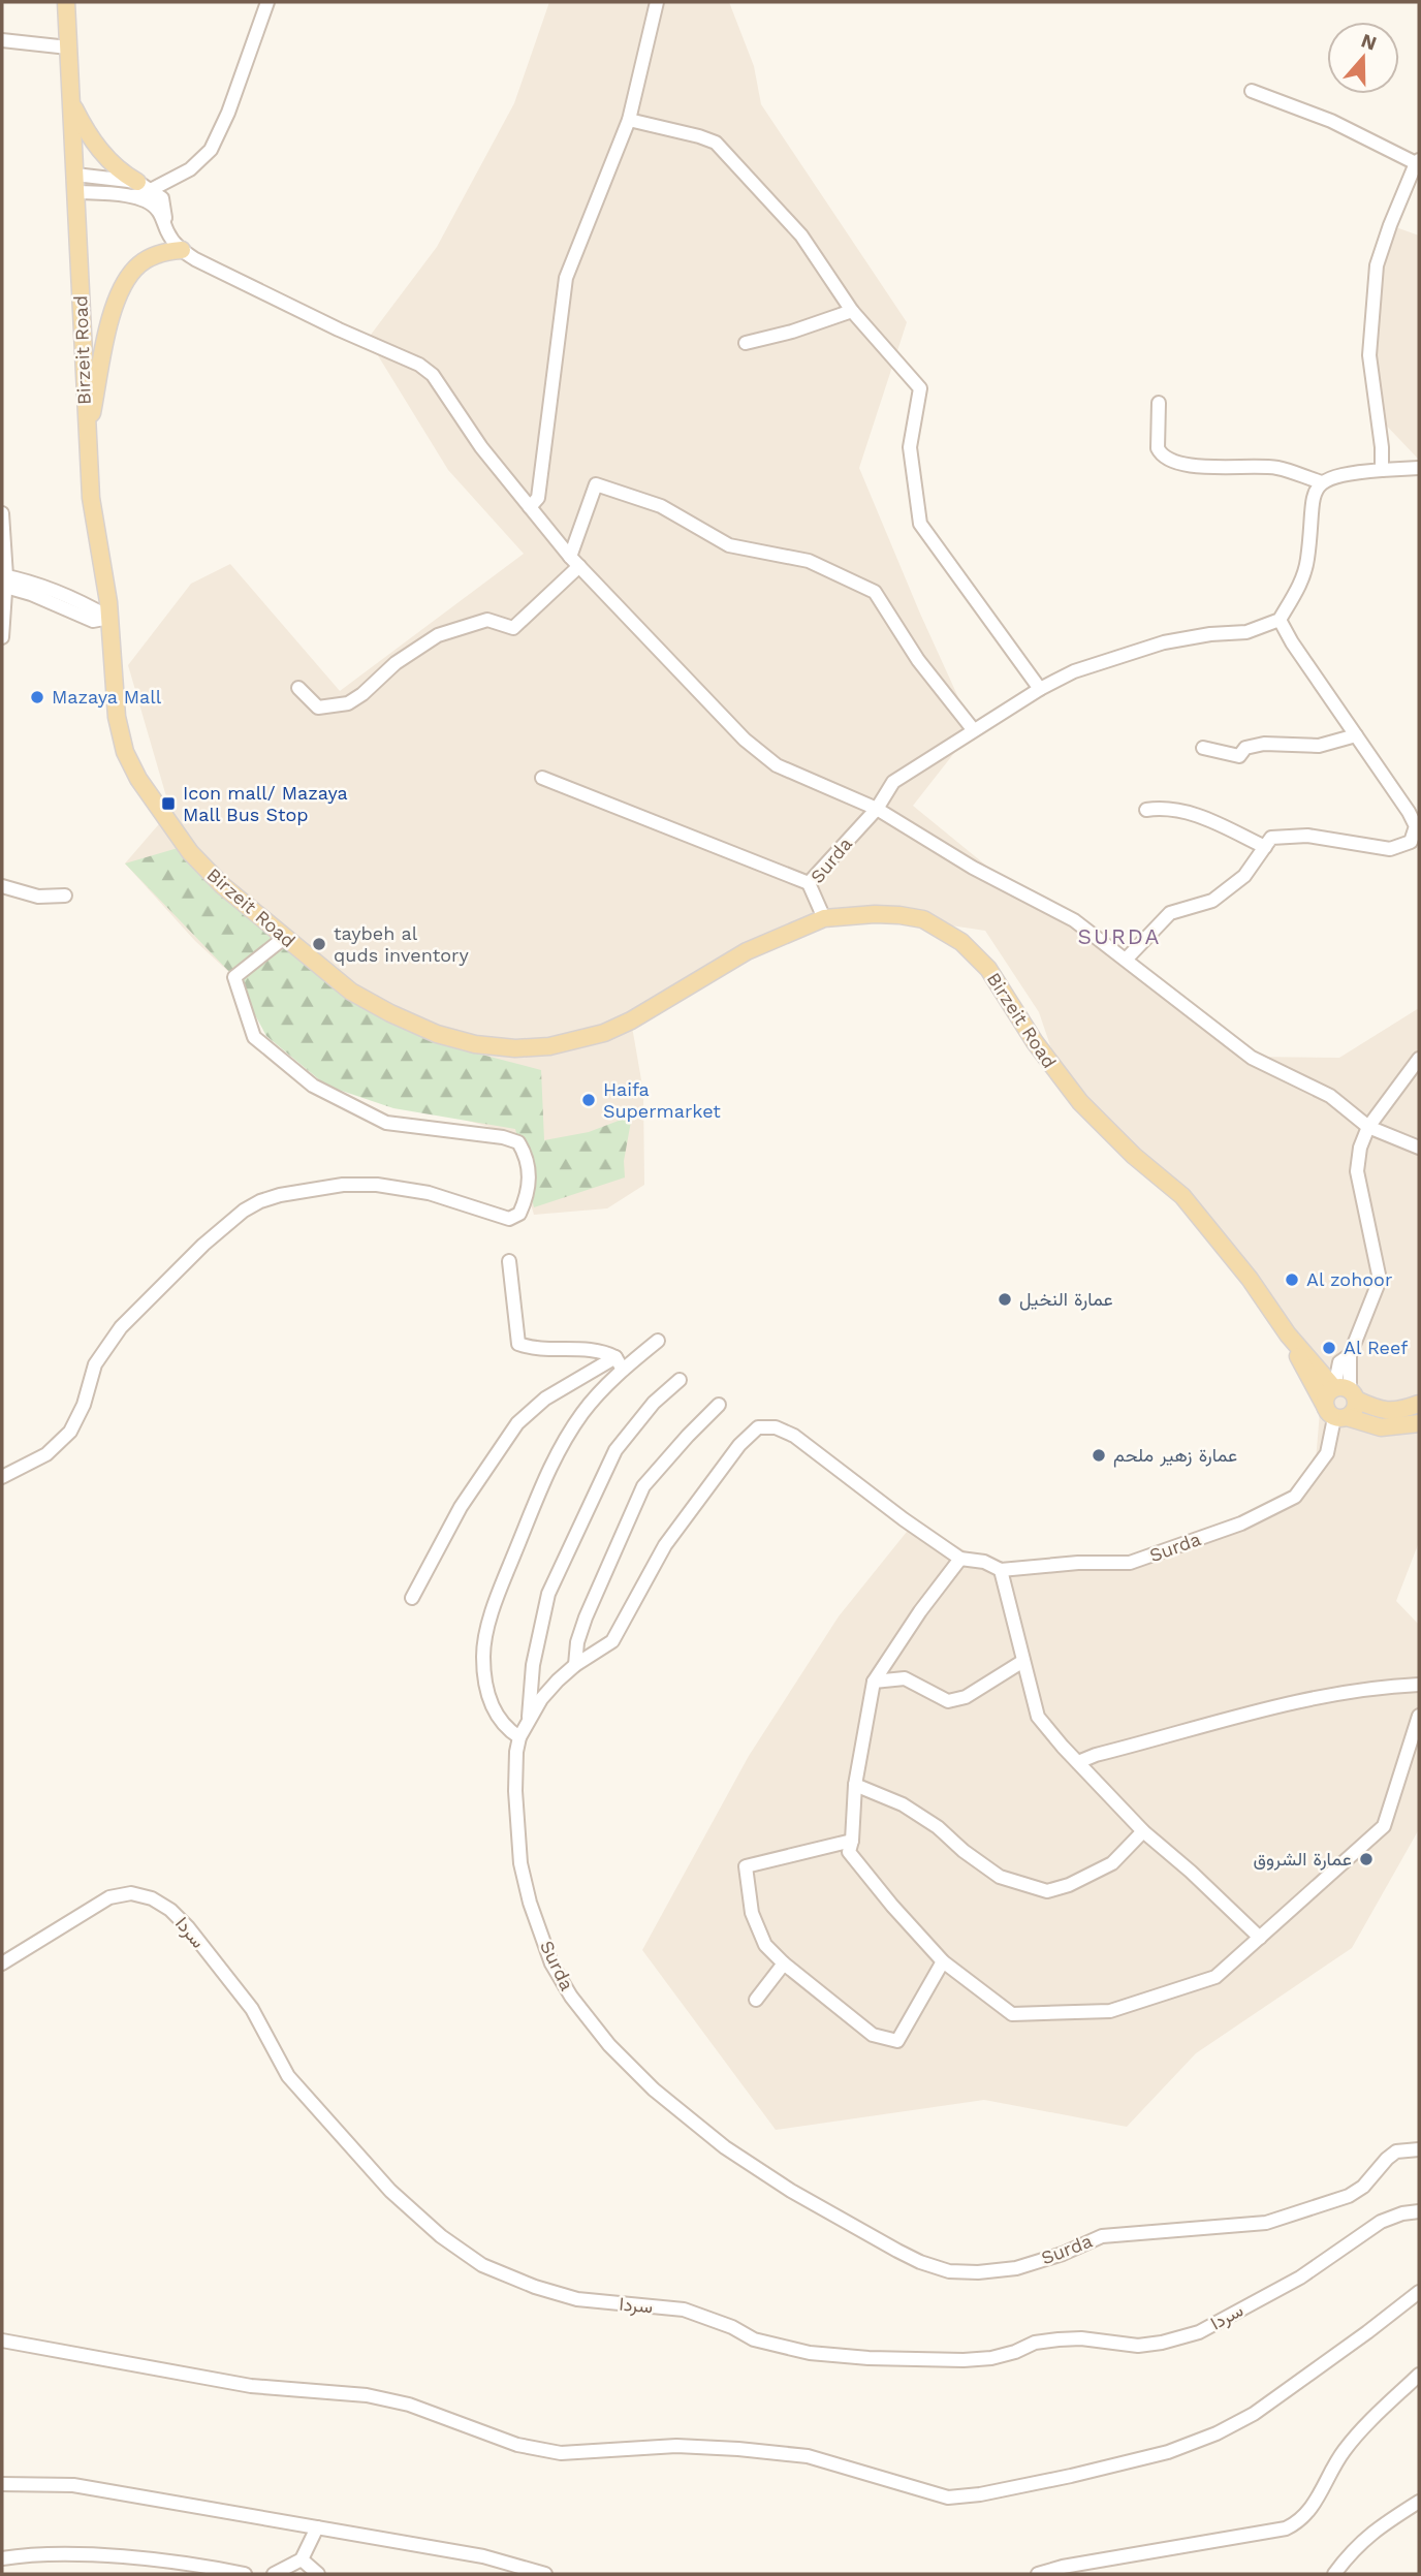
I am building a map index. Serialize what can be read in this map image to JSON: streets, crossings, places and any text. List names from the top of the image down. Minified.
{"streets":{"main road":["Birzeit Road"],"street":["Surda","سردا"]},"crossings":[["Birzeit Road","Surda"]],"districts":["SURDA"],"places":{"other":["Mazaya Mall","taybeh al quds inventory","Haifa Supermarket","Al zohoor","عمارة النخيل","Al Reef","عمارة زهير ملحم","عمارة الشروق"],"transit":["Icon mall/ Mazaya Mall Bus Stop"]},"north":"top"}
